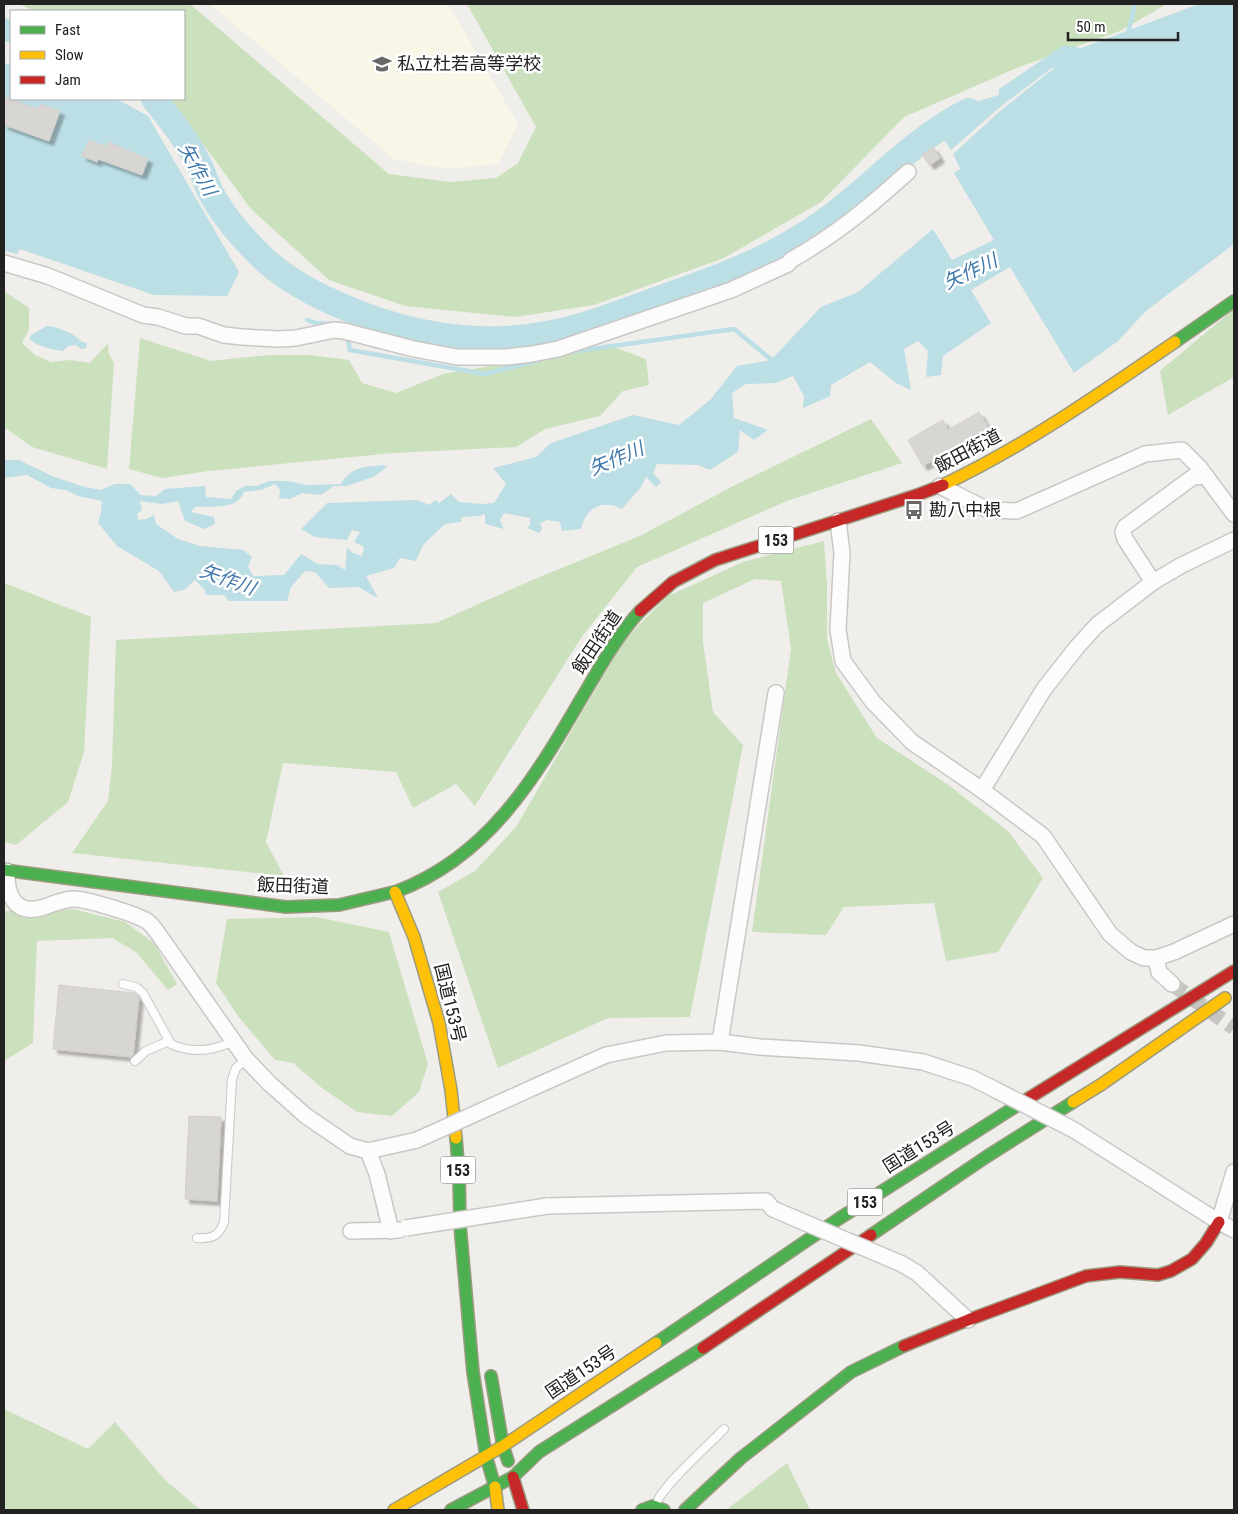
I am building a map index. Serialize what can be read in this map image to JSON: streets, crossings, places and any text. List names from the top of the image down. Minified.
{"streets":{"main road":["飯田街道","153","国道153号"]},"crossings":[["飯田街道","国道153号"],["153","国道153号"]],"water":["矢作川"],"places":{"school or university":["私立杜若高等学校"],"bus stop":["勘八中根"]},"legend":["Fast","Slow","Jam"],"scale_bar":"50 m"}
